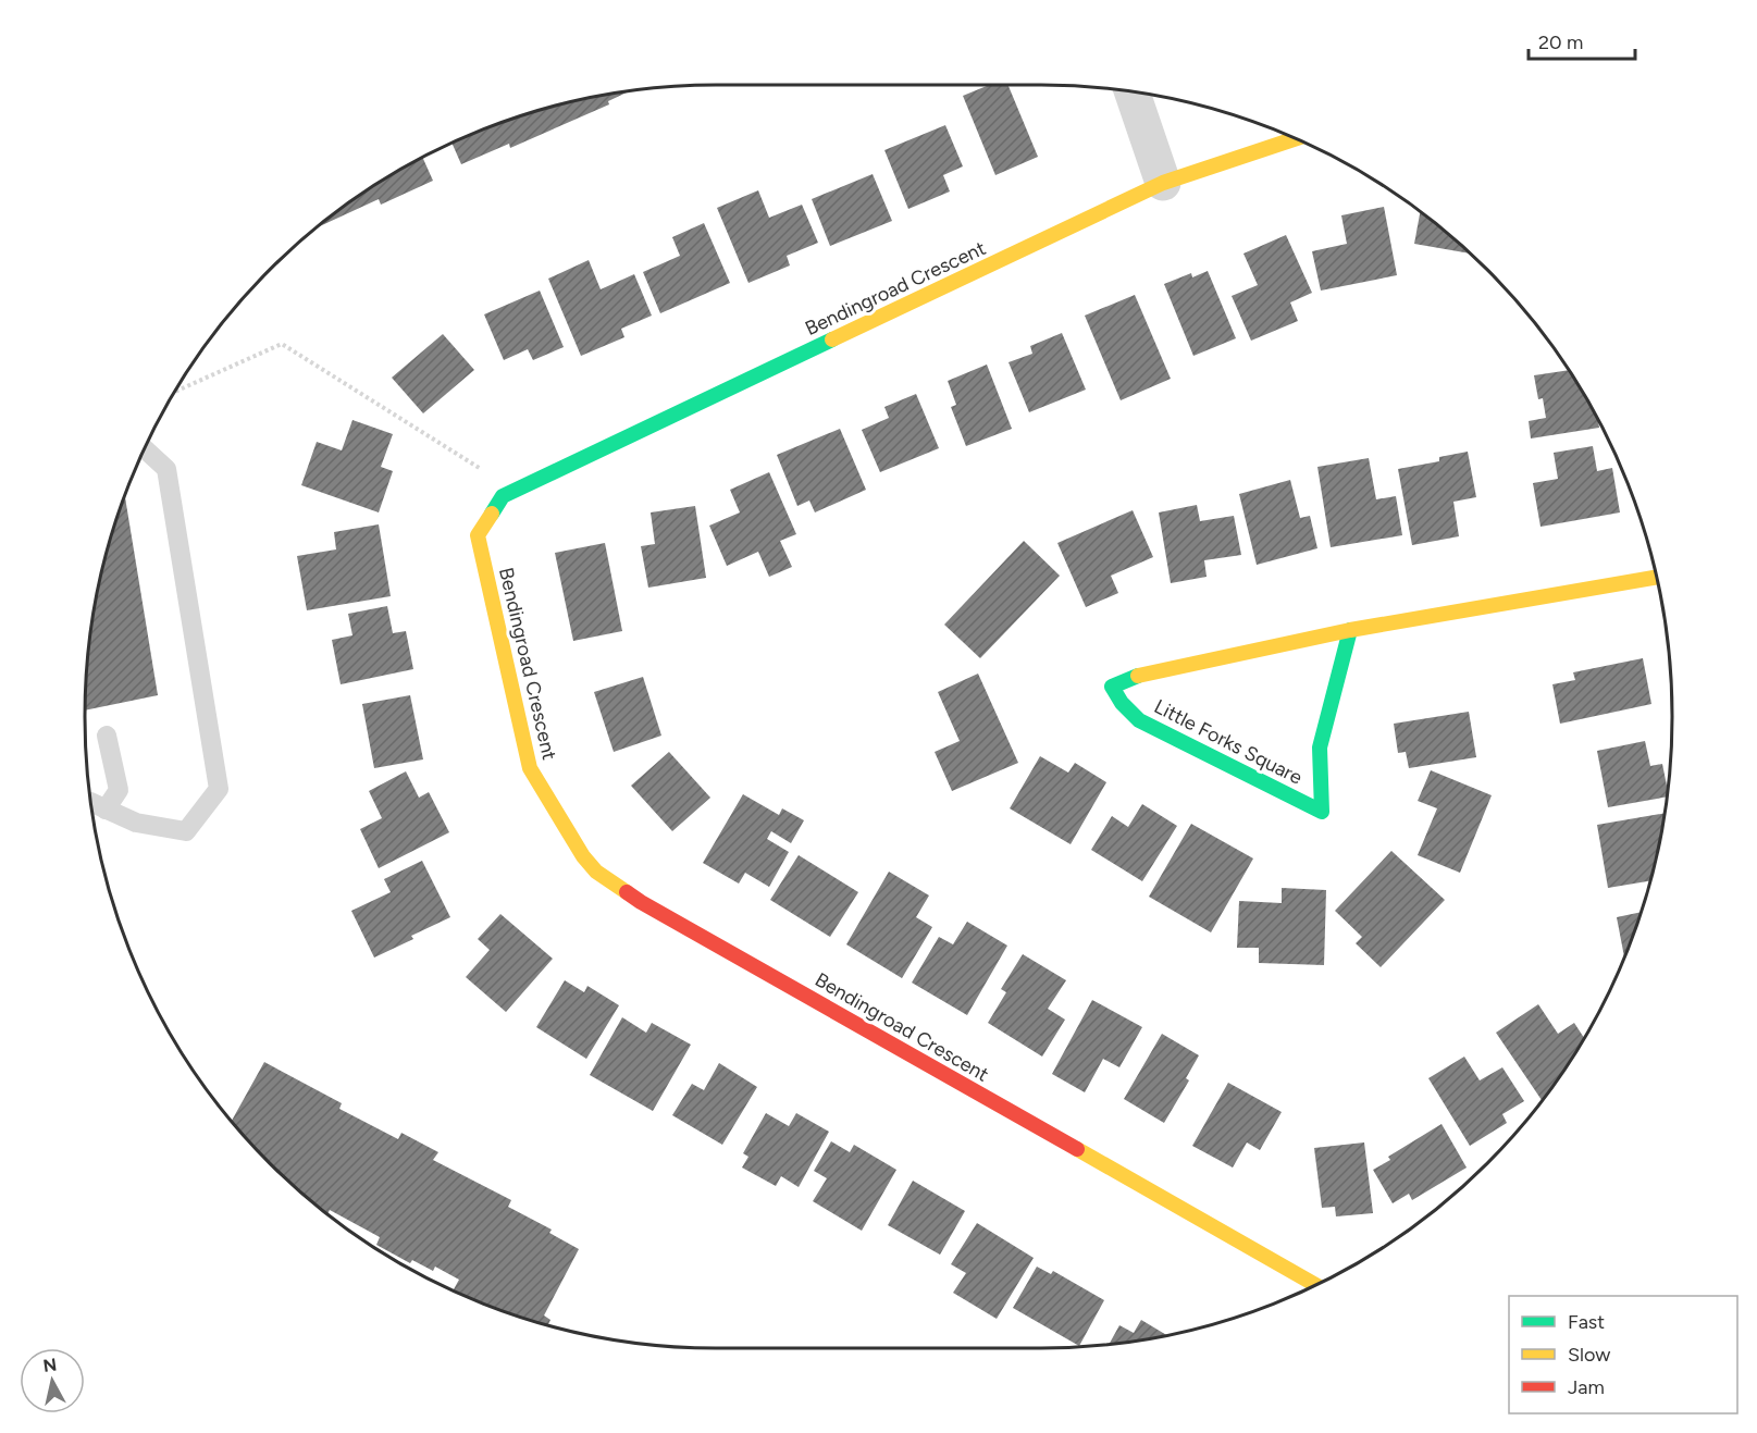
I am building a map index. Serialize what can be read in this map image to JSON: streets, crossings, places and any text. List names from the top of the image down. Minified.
{"streets":{"street":["Bendingroad Crescent","Little Forks Square"]},"legend":["Fast","Slow","Jam"],"scale_bar":"20 m","north":"top"}
